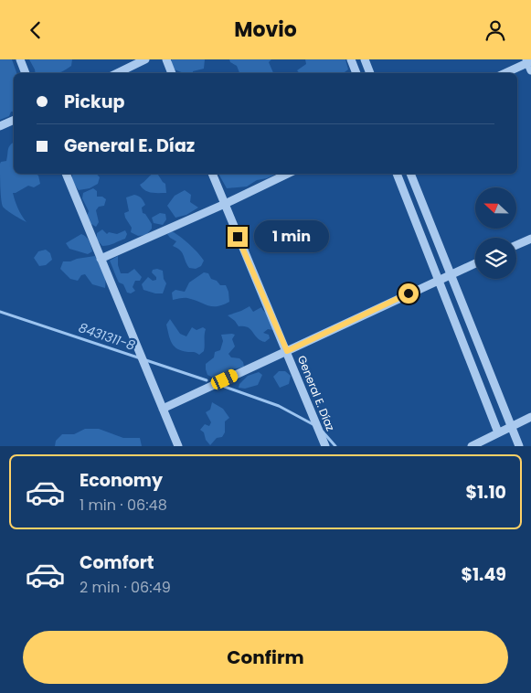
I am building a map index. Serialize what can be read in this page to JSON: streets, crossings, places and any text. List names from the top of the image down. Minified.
{"streets":{"street":["General E. Díaz"]},"water":["8431311-8"],"north":"left","page":{"header":"Movio","banner":["Pickup","General E. Díaz"],"bubble":"1 min","list":[{"name":"Economy","note":"1 min · 06:48","value":"$1.10"},{"name":"Comfort","note":"2 min · 06:49","value":"$1.49"}],"buttons":"Confirm"}}
